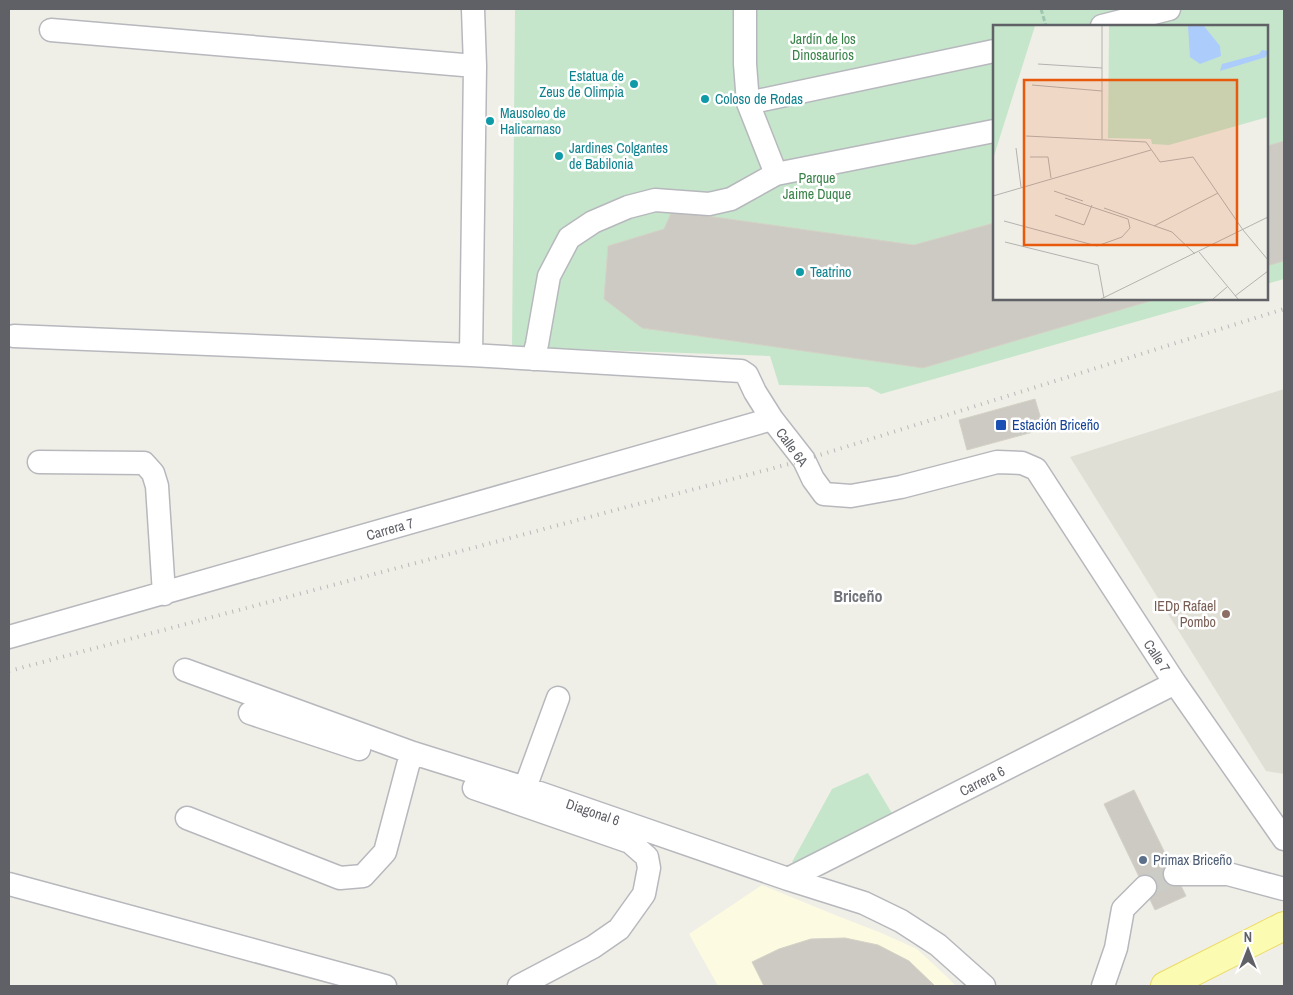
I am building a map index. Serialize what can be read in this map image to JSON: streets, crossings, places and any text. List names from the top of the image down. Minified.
{"streets":{"street":["Calle 6A","Carrera 7","Calle 7","Carrera 6","Diagonal 6"]},"crossings":[["Calle 6A","Carrera 7"],["Calle 6A","Calle 7"],["Calle 7","Carrera 6"],["Carrera 6","Diagonal 6"]],"districts":["Briceño"],"parks":["Jardín de los Dinosaurios","Parque Jaime Duque"],"places":{"other":["Estatua de Zeus de Olimpia","Coloso de Rodas","Mausoleo de Halicarnaso","Jardines Colgantes de Babilonia","Teatrino","IEDp Rafael Pombo","Primax Briceño"],"transit":["Estación Briceño"]},"north":"top"}
